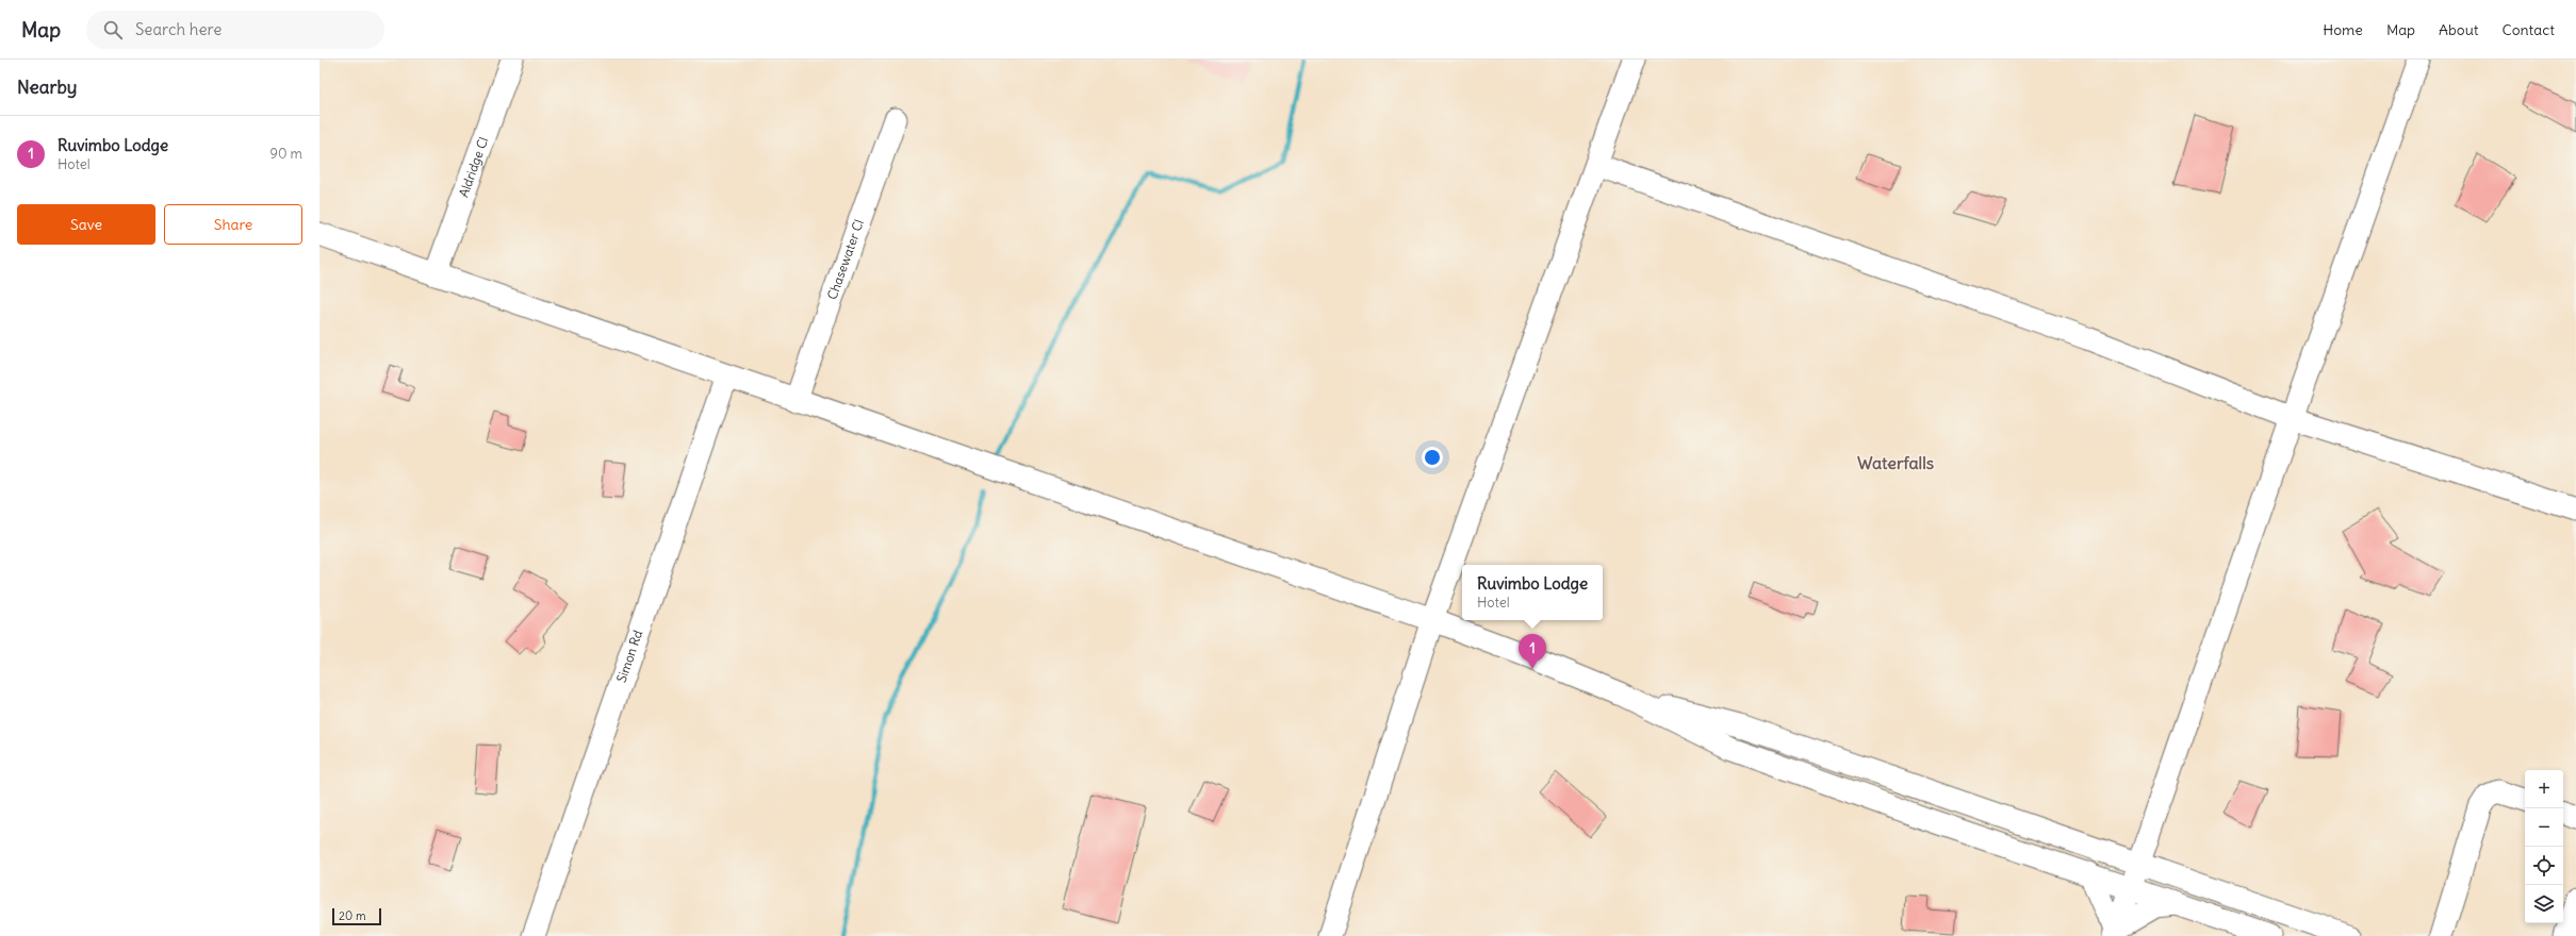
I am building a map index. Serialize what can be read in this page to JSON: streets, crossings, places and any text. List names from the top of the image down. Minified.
{"streets":{"street":["Aldridge Cl","Chasewater Cl","Simon Rd"]},"districts":["Waterfalls"],"scale_bar":"20 m","page":{"header":"Map","search":"Search here","nav":["Home","Map","About","Contact"],"heading":"Nearby","list":[{"mark":"1","name":"Ruvimbo Lodge","note":"Hotel","value":"90 m"}],"buttons":["Save","Share"],"popup":["Ruvimbo Lodge","Hotel"],"pins":"1","map_buttons":["+","−"],"scale":"20 m"}}
